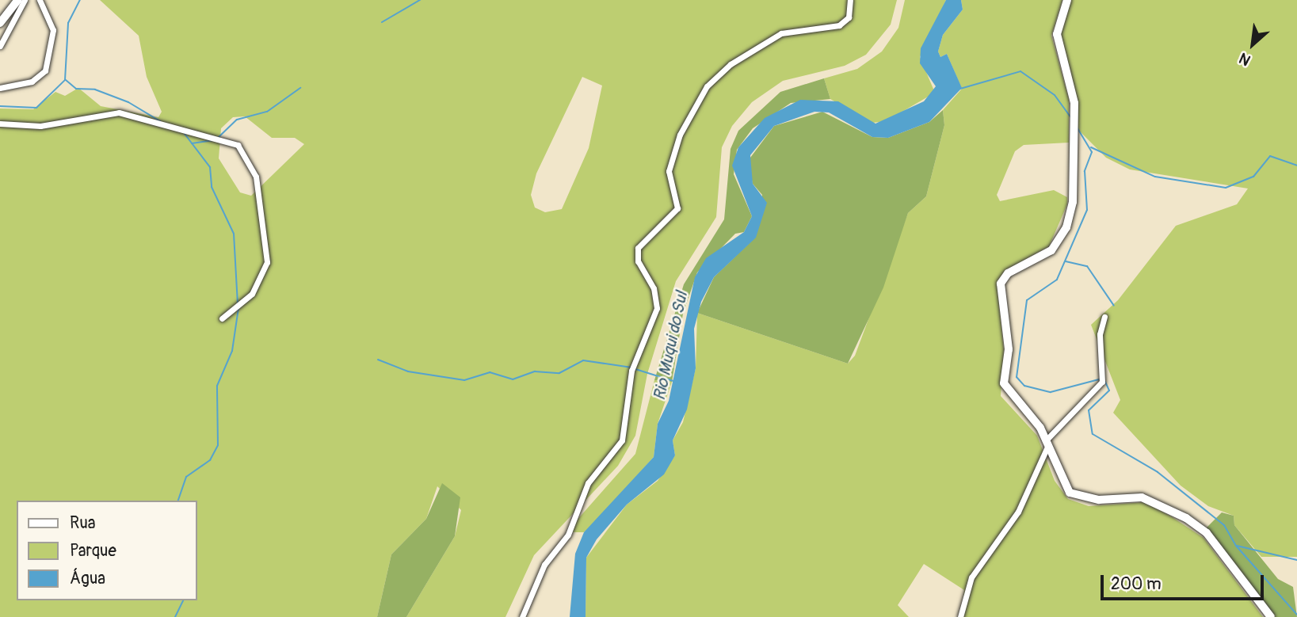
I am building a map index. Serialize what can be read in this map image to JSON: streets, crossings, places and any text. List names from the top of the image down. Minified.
{"water":["Rio Muqui do Sul"],"legend":["Rua","Parque","Água"],"scale_bar":"200 m","north":"bottom left"}
